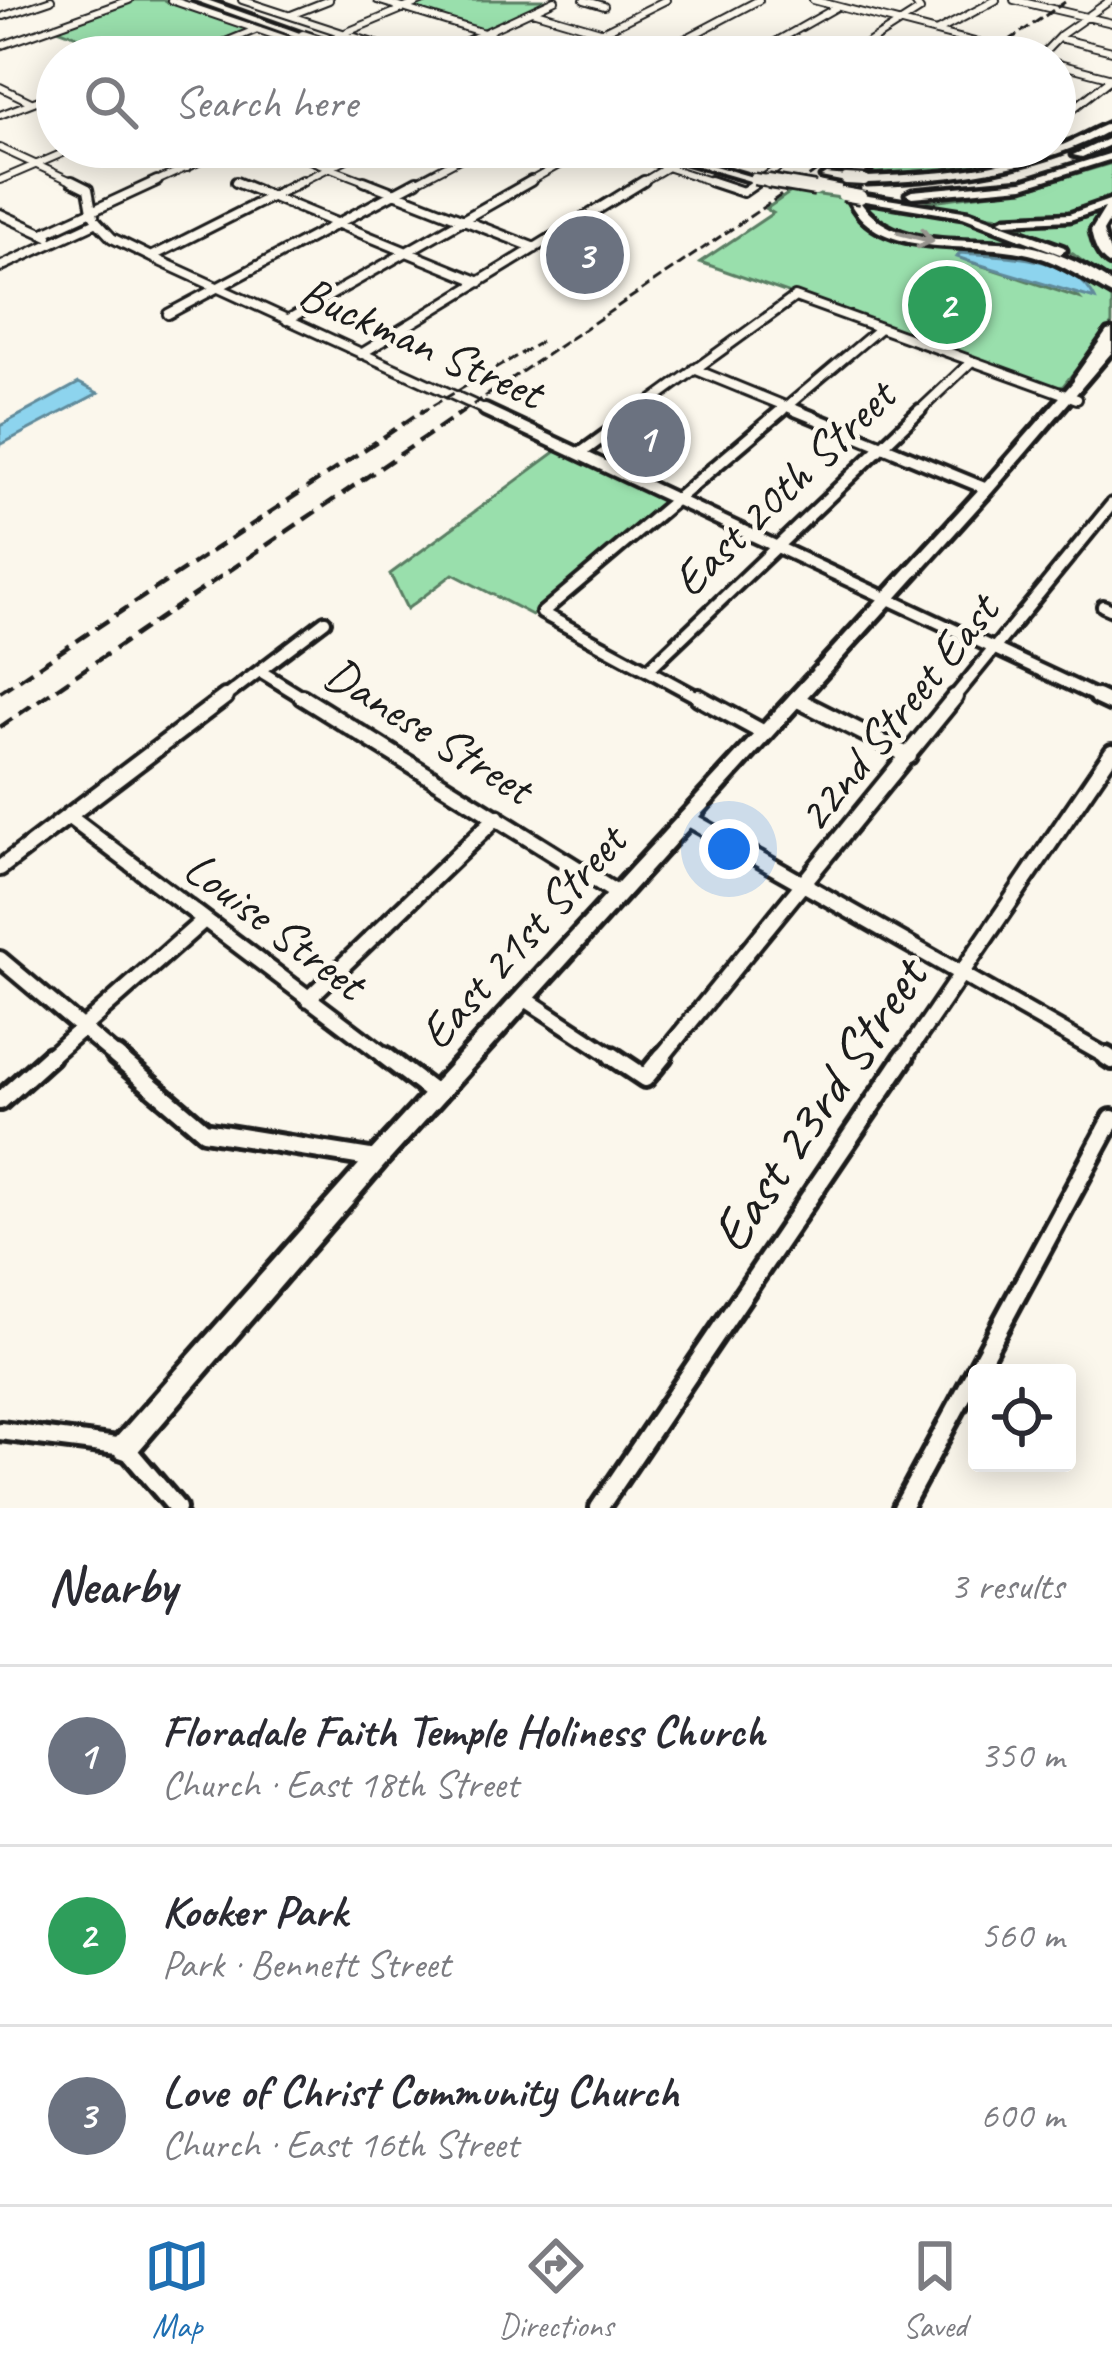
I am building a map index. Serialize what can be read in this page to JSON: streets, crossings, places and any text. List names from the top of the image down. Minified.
{"streets":{"main road":["East 21st Street"],"street":["Buckman Street","East 20th Street","22nd Street East","Danese Street","Louise Street","East 23rd Street"]},"crossings":[["Buckman Street","East 20th Street"],["Buckman Street","22nd Street East"],["Buckman Street","East 21st Street"],["22nd Street East","East 21st Street"],["Danese Street","East 21st Street"],["Louise Street","East 21st Street"]],"page":{"search":"Search here","pins":["3","2","1"],"heading":["Nearby","3 results"],"list":[{"mark":"1","name":"Floradale Faith Temple Holiness Church","note":"Church · East 18th Street","value":"350 m"},{"mark":"2","name":"Kooker Park","note":"Park · Bennett Street","value":"560 m"},{"mark":"3","name":"Love of Christ Community Church","note":"Church · East 16th Street","value":"600 m"}],"nav":["Map","Directions","Saved"]}}
